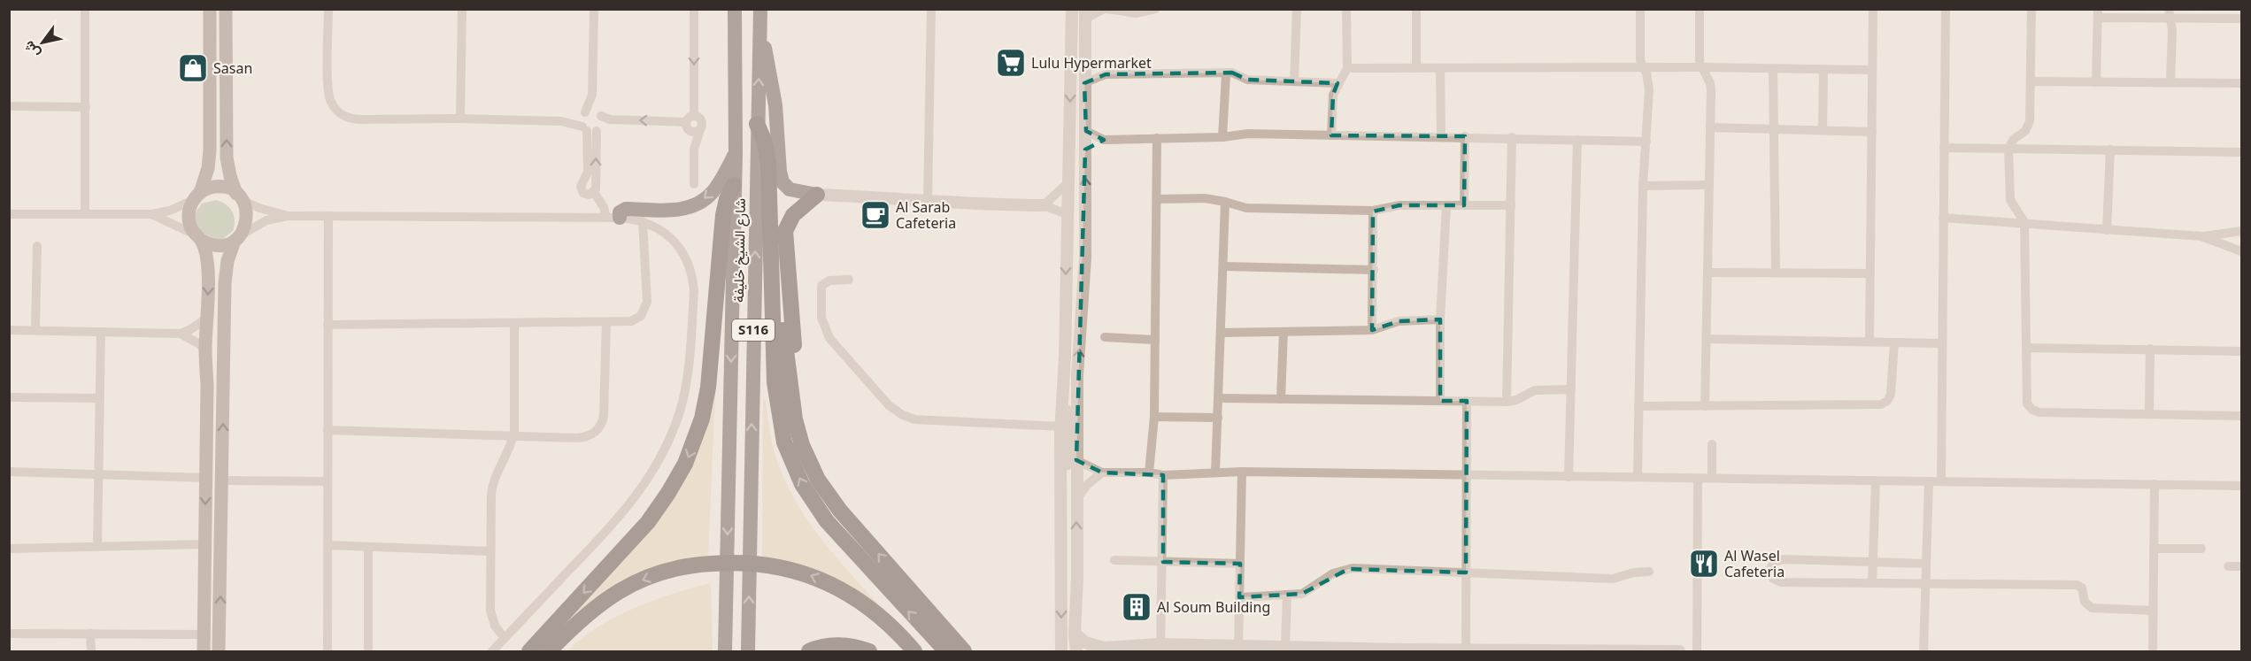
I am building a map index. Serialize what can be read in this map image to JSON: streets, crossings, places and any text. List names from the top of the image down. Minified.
{"streets":{"highway":["شارع الشيخ خليفة","S116"]},"places":{"supermarket":["Lulu Hypermarket"],"shop":["Sasan"],"cafe":["Al Sarab Cafeteria"],"restaurant":["Al Wasel Cafeteria"],"building":["Al Soum Building"]},"north":"bottom left"}
